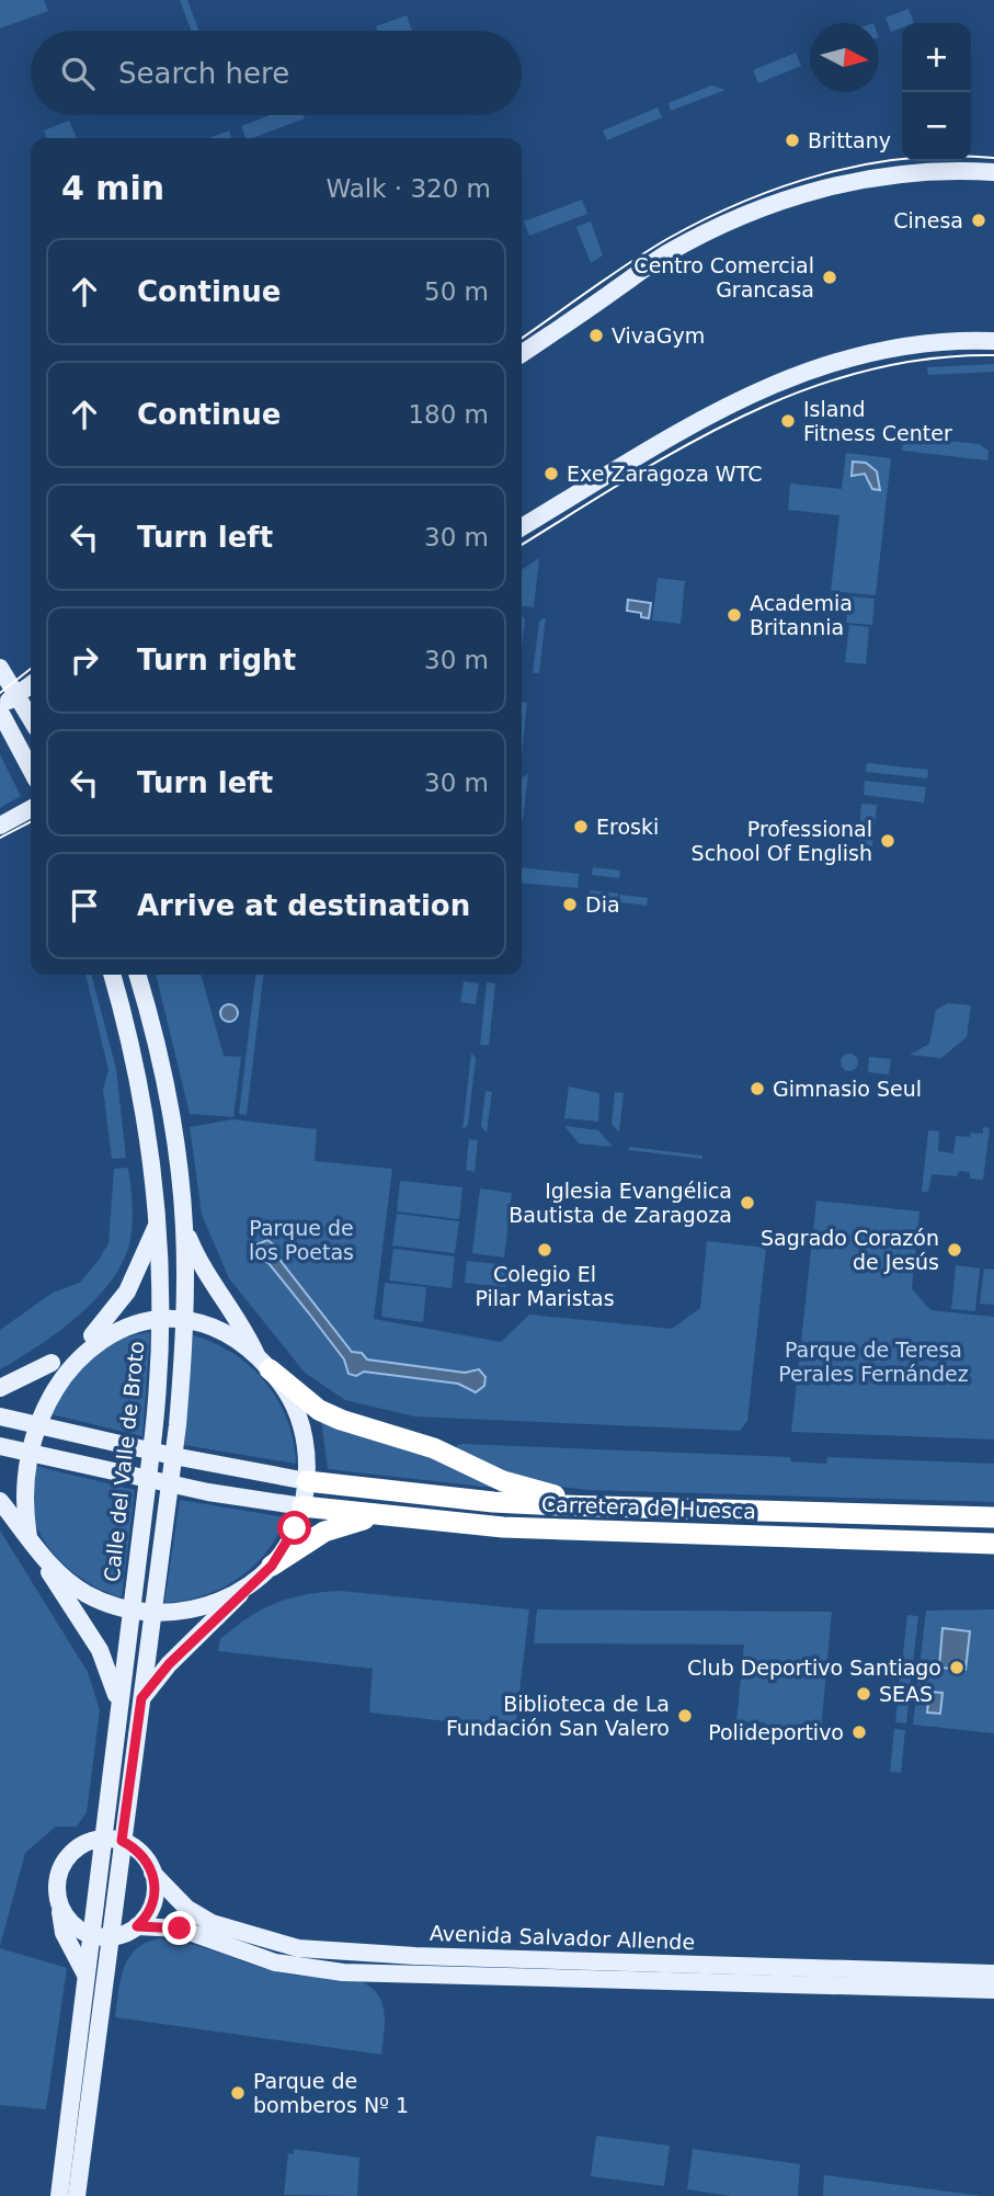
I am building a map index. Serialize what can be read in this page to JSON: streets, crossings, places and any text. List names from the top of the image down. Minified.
{"streets":{"highway":["Carretera de Huesca"],"main road":["Calle del Valle de Broto","Avenida Salvador Allende"]},"parks":["Parque de los Poetas","Parque de Teresa Perales Fernández"],"places":["Brittany","Cinesa","Centro Comercial Grancasa","VivaGym","Island Fitness Center","Exe Zaragoza WTC","Academia Britannia","Eroski","Professional School Of English","Dia","Gimnasio Seul","Iglesia Evangélica Bautista de Zaragoza","Colegio El Pilar Maristas","Sagrado Corazón de Jesús","Club Deportivo Santiago","SEAS","Biblioteca de La Fundación San Valero","Polideportivo","Parque de bomberos Nº 1"],"north":"right","page":{"map_buttons":["+","−"],"search":"Search here","heading":["4 min","Walk · 320 m"],"list":[["Continue","50 m"],["Continue","180 m"],["Turn left","30 m"],["Turn right","30 m"],["Turn left","30 m"],"Arrive at destination"]}}
